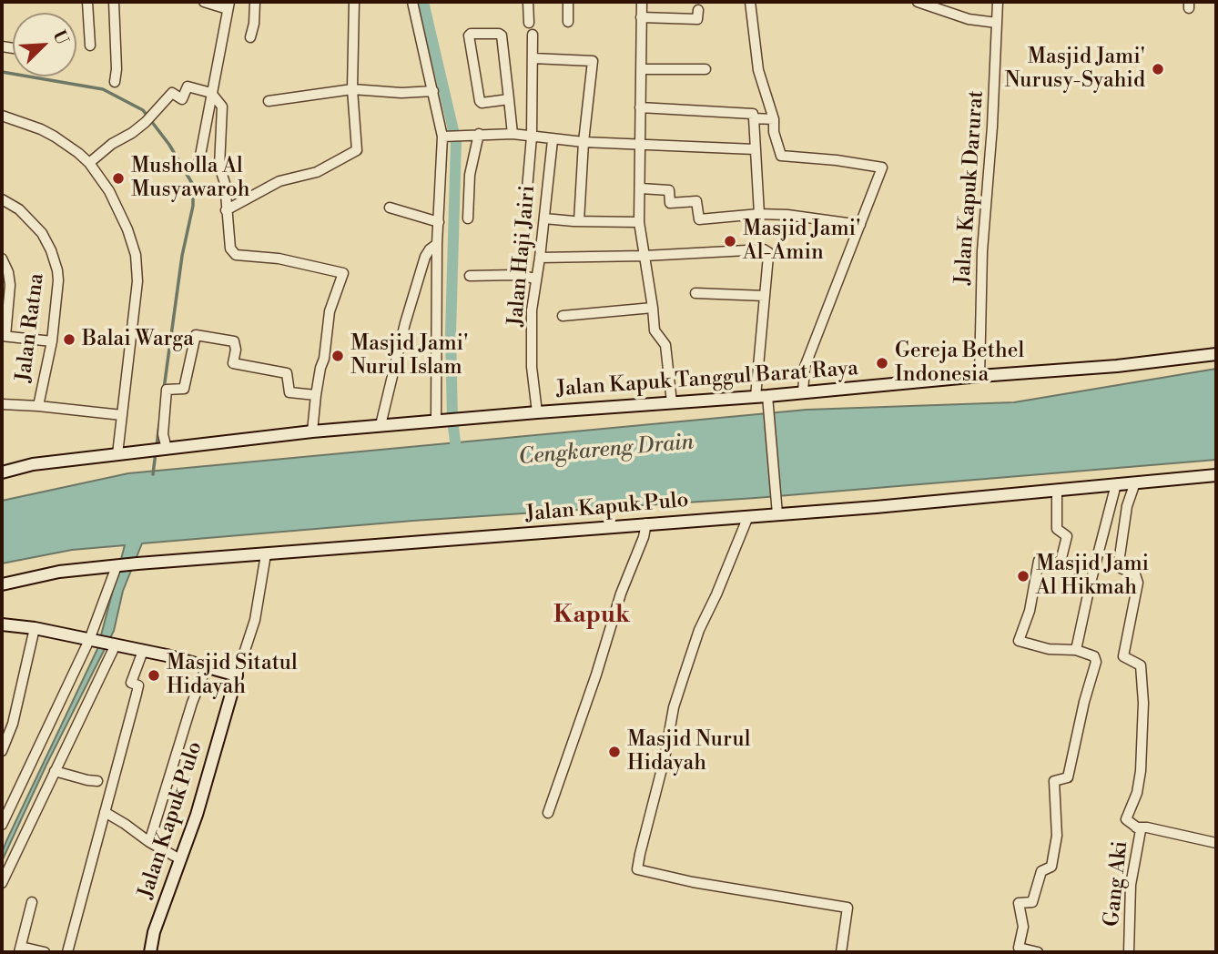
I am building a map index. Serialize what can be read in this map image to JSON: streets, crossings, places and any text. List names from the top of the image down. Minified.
{"streets":{"main road":["Jalan Kapuk Tanggul Barat Raya","Jalan Kapuk Pulo"],"street":["Jalan Kapuk Darurat","Jalan Haji Jairi","Jalan Ratna","Gang Aki"]},"crossings":[["Jalan Kapuk Darurat","Jalan Kapuk Tanggul Barat Raya"],["Jalan Haji Jairi","Jalan Kapuk Tanggul Barat Raya"]],"districts":["Kapuk"],"water":["Cengkareng Drain"],"places":["Masjid Jami' Nurusy-Syahid","Musholla Al Musyawaroh","Masjid Jami' Al-Amin","Balai Warga","Masjid Jami' Nurul Islam","Gereja Bethel Indonesia","Masjid Jami Al Hikmah","Masjid Sitatul Hidayah","Masjid Nurul Hidayah"],"north":"top right"}
